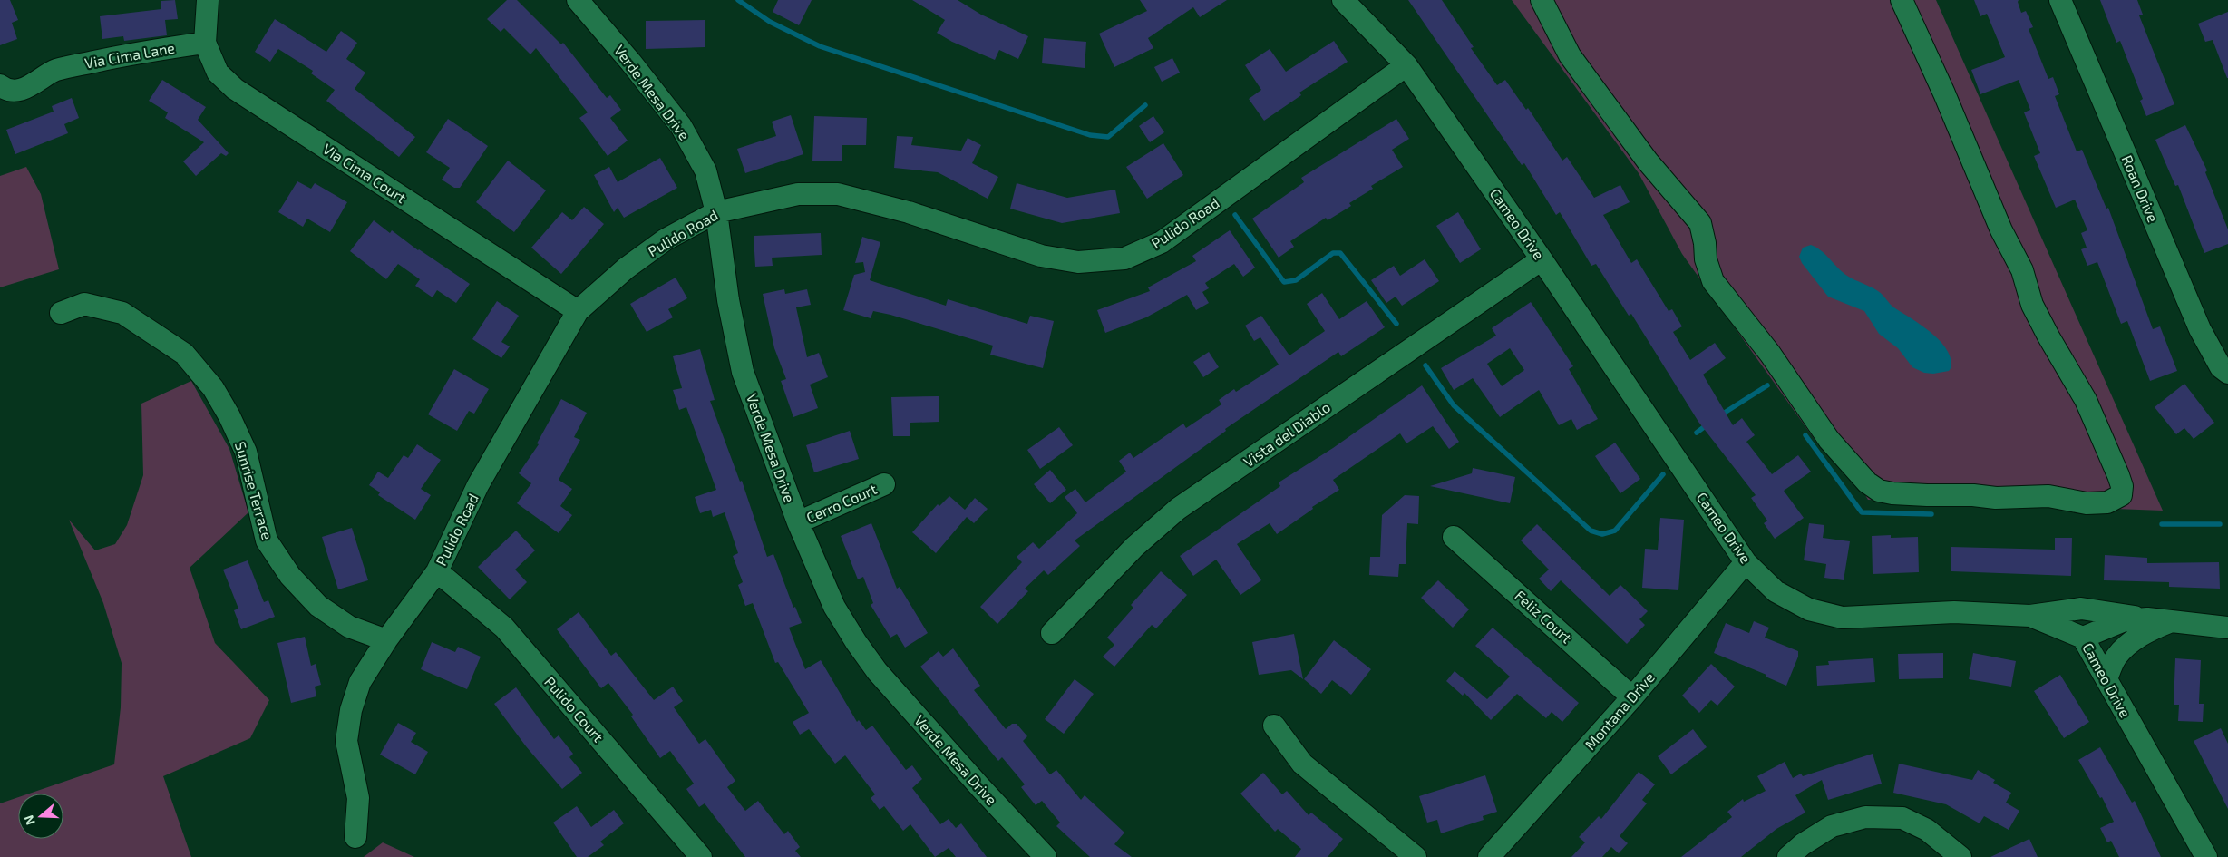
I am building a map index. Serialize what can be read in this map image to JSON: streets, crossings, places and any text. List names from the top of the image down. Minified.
{"streets":{"street":["Via Cima Lane","Verde Mesa Drive","Via Cima Court","Roan Drive","Pulido Road","Cameo Drive","Vista del Diablo","Sunrise Terrace","Cerro Court","Feliz Court","Pulido Court","Montana Drive"]},"crossings":[["Via Cima Lane","Via Cima Court"],["Verde Mesa Drive","Pulido Road"],["Verde Mesa Drive","Cerro Court"],["Via Cima Court","Pulido Road"],["Pulido Road","Cameo Drive"],["Pulido Road","Sunrise Terrace"],["Pulido Road","Pulido Court"],["Cameo Drive","Vista del Diablo"],["Cameo Drive","Montana Drive"],["Feliz Court","Montana Drive"]],"north":"left"}
